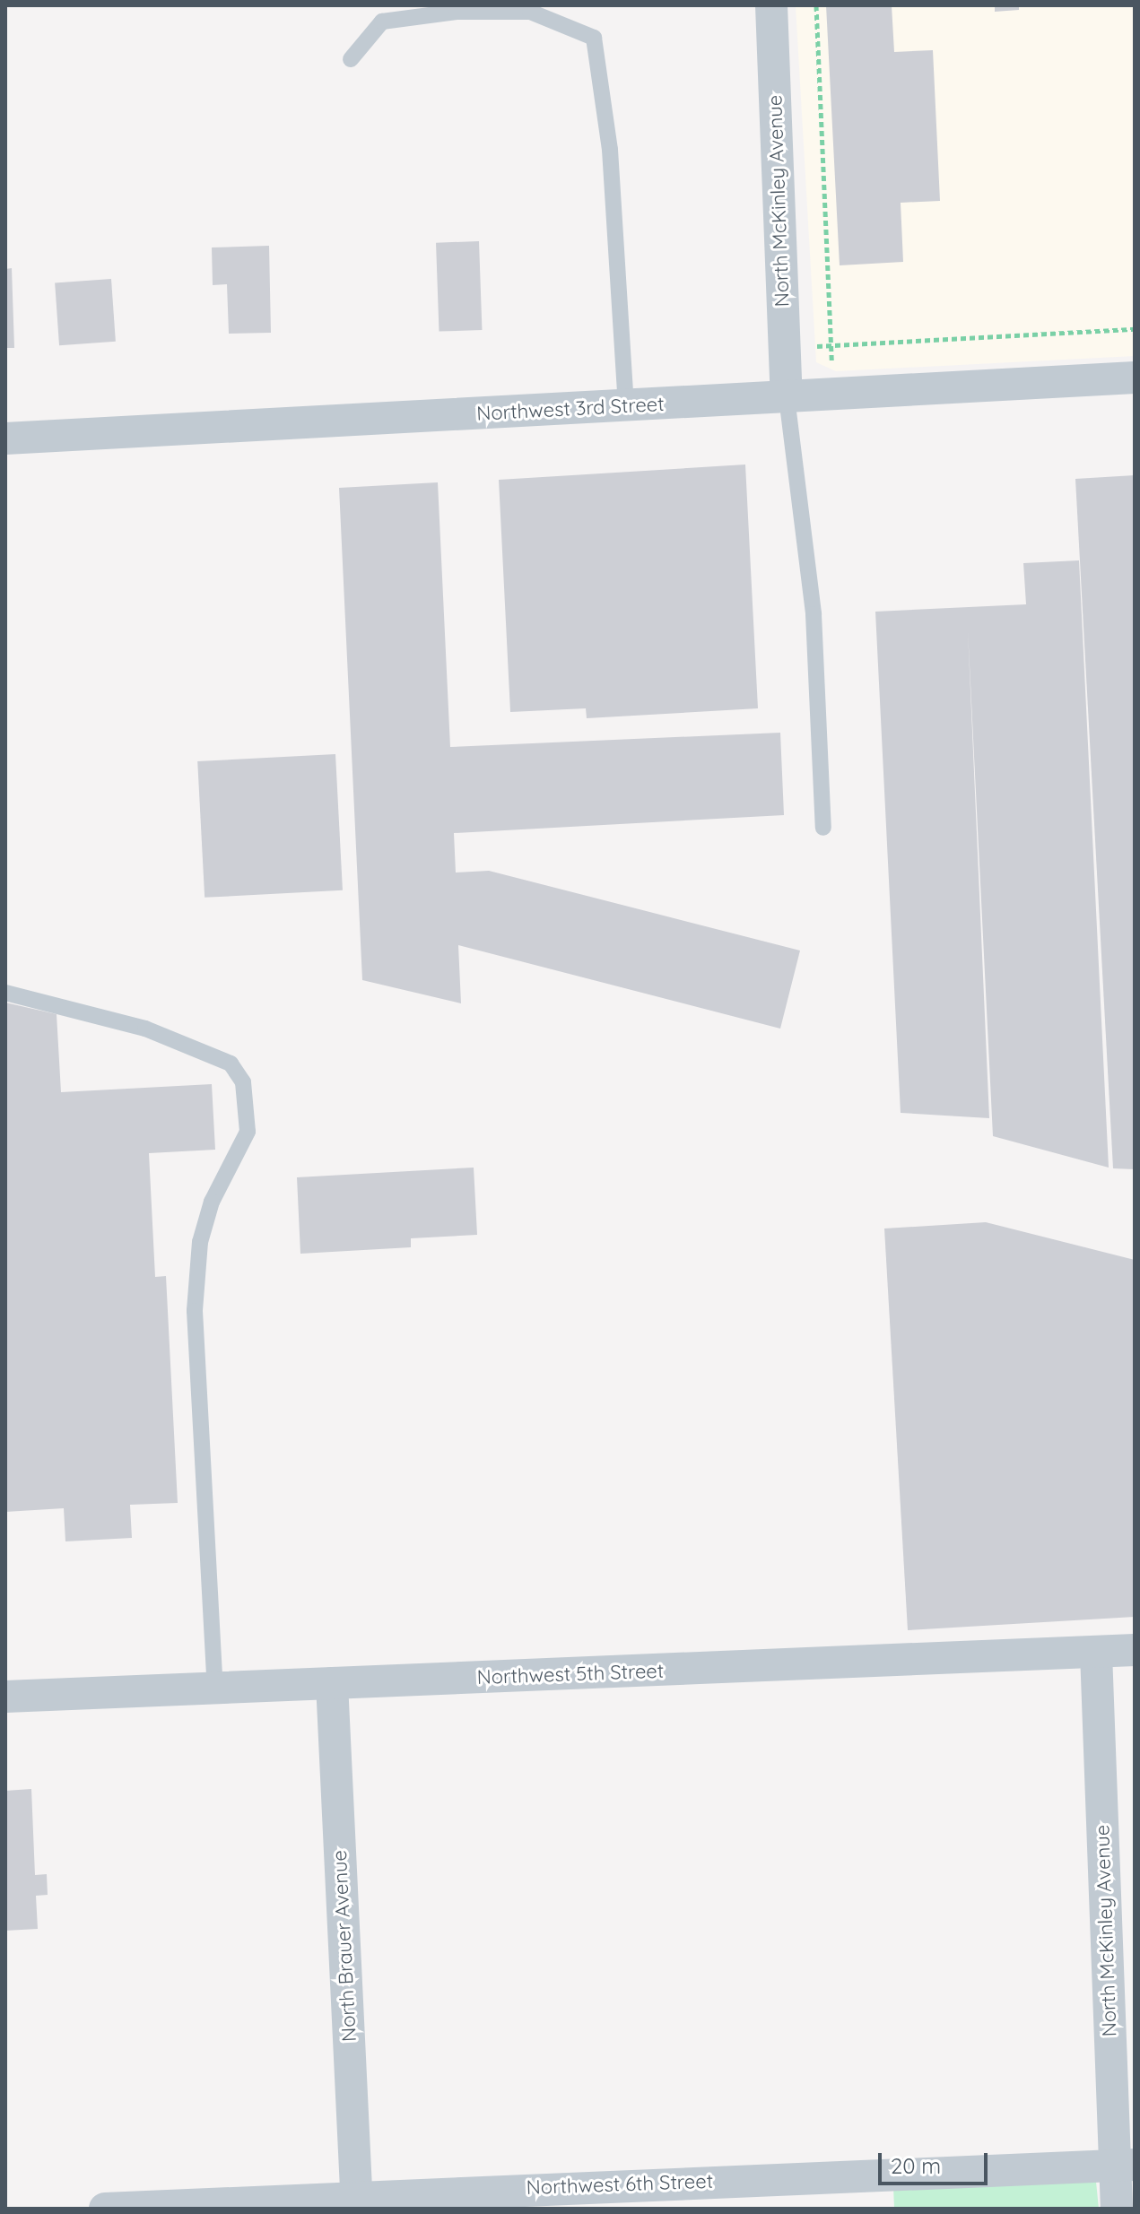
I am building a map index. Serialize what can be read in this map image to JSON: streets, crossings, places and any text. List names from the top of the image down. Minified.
{"streets":{"street":["North McKinley Avenue","Northwest 3rd Street","Northwest 5th Street","North Brauer Avenue","Northwest 6th Street"]},"crossings":[["North McKinley Avenue","Northwest 3rd Street"],["North McKinley Avenue","Northwest 5th Street"],["North McKinley Avenue","Northwest 6th Street"],["Northwest 5th Street","North Brauer Avenue"],["North Brauer Avenue","Northwest 6th Street"]],"scale_bar":"20 m"}
